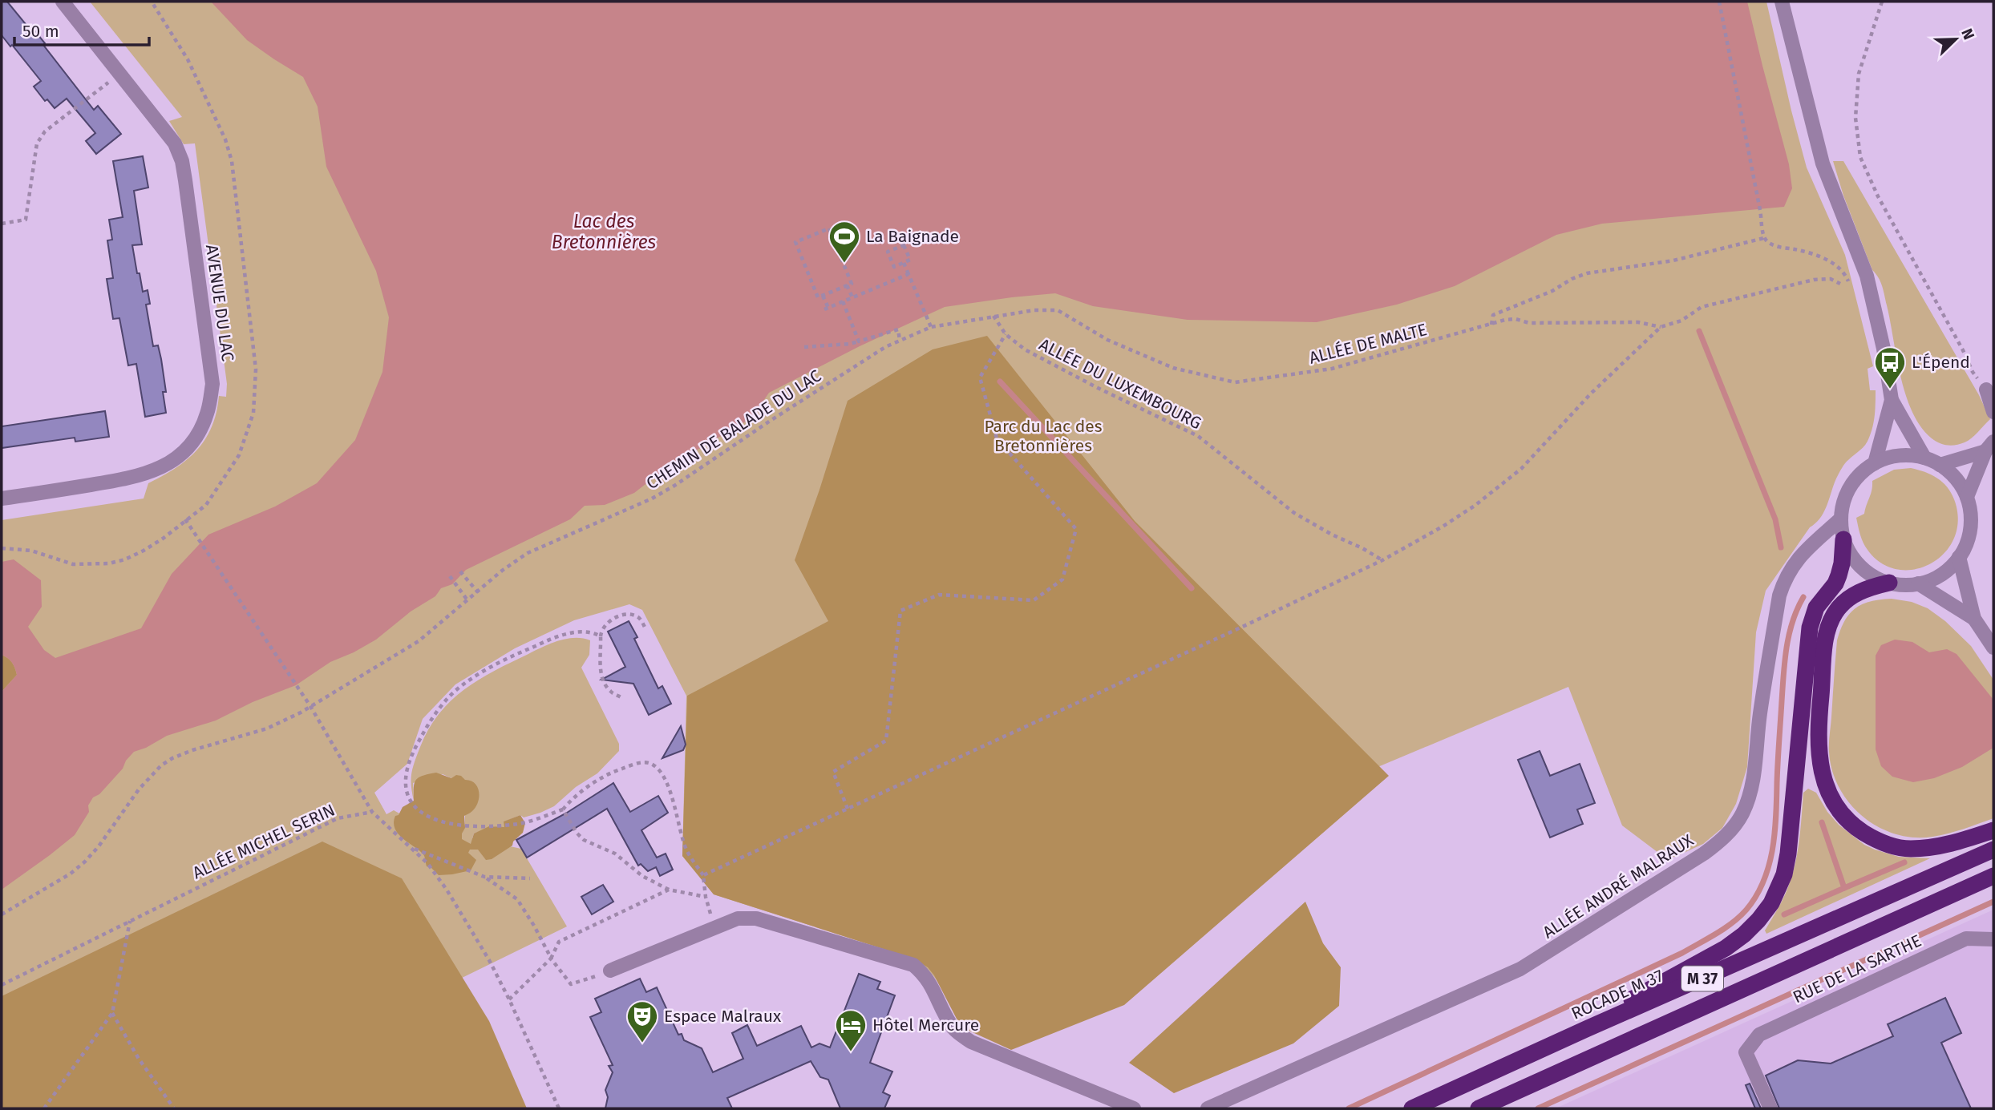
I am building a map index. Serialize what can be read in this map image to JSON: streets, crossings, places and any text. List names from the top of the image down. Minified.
{"streets":{"highway":["M 37","ROCADE M 37"],"street":["AVENUE DU LAC","ALLÉE ANDRÉ MALRAUX","RUE DE LA SARTHE"],"path":["ALLÉE DE MALTE","ALLÉE DU LUXEMBOURG","CHEMIN DE BALADE DU LAC","ALLÉE MICHEL SERIN"]},"crossings":[["ALLÉE DE MALTE","ALLÉE DU LUXEMBOURG"],["ALLÉE DE MALTE","CHEMIN DE BALADE DU LAC"],["ALLÉE DU LUXEMBOURG","CHEMIN DE BALADE DU LAC"],["ALLÉE ANDRÉ MALRAUX","M 37"],["M 37","ROCADE M 37"]],"water":["Lac des Bretonnières"],"parks":["Parc du Lac des Bretonnières"],"places":{"sports":["La Baignade"],"bus stop":["L'Épend"],"theatre":["Espace Malraux"],"hotel":["Hôtel Mercure"]},"scale_bar":"50 m","north":"top right"}
